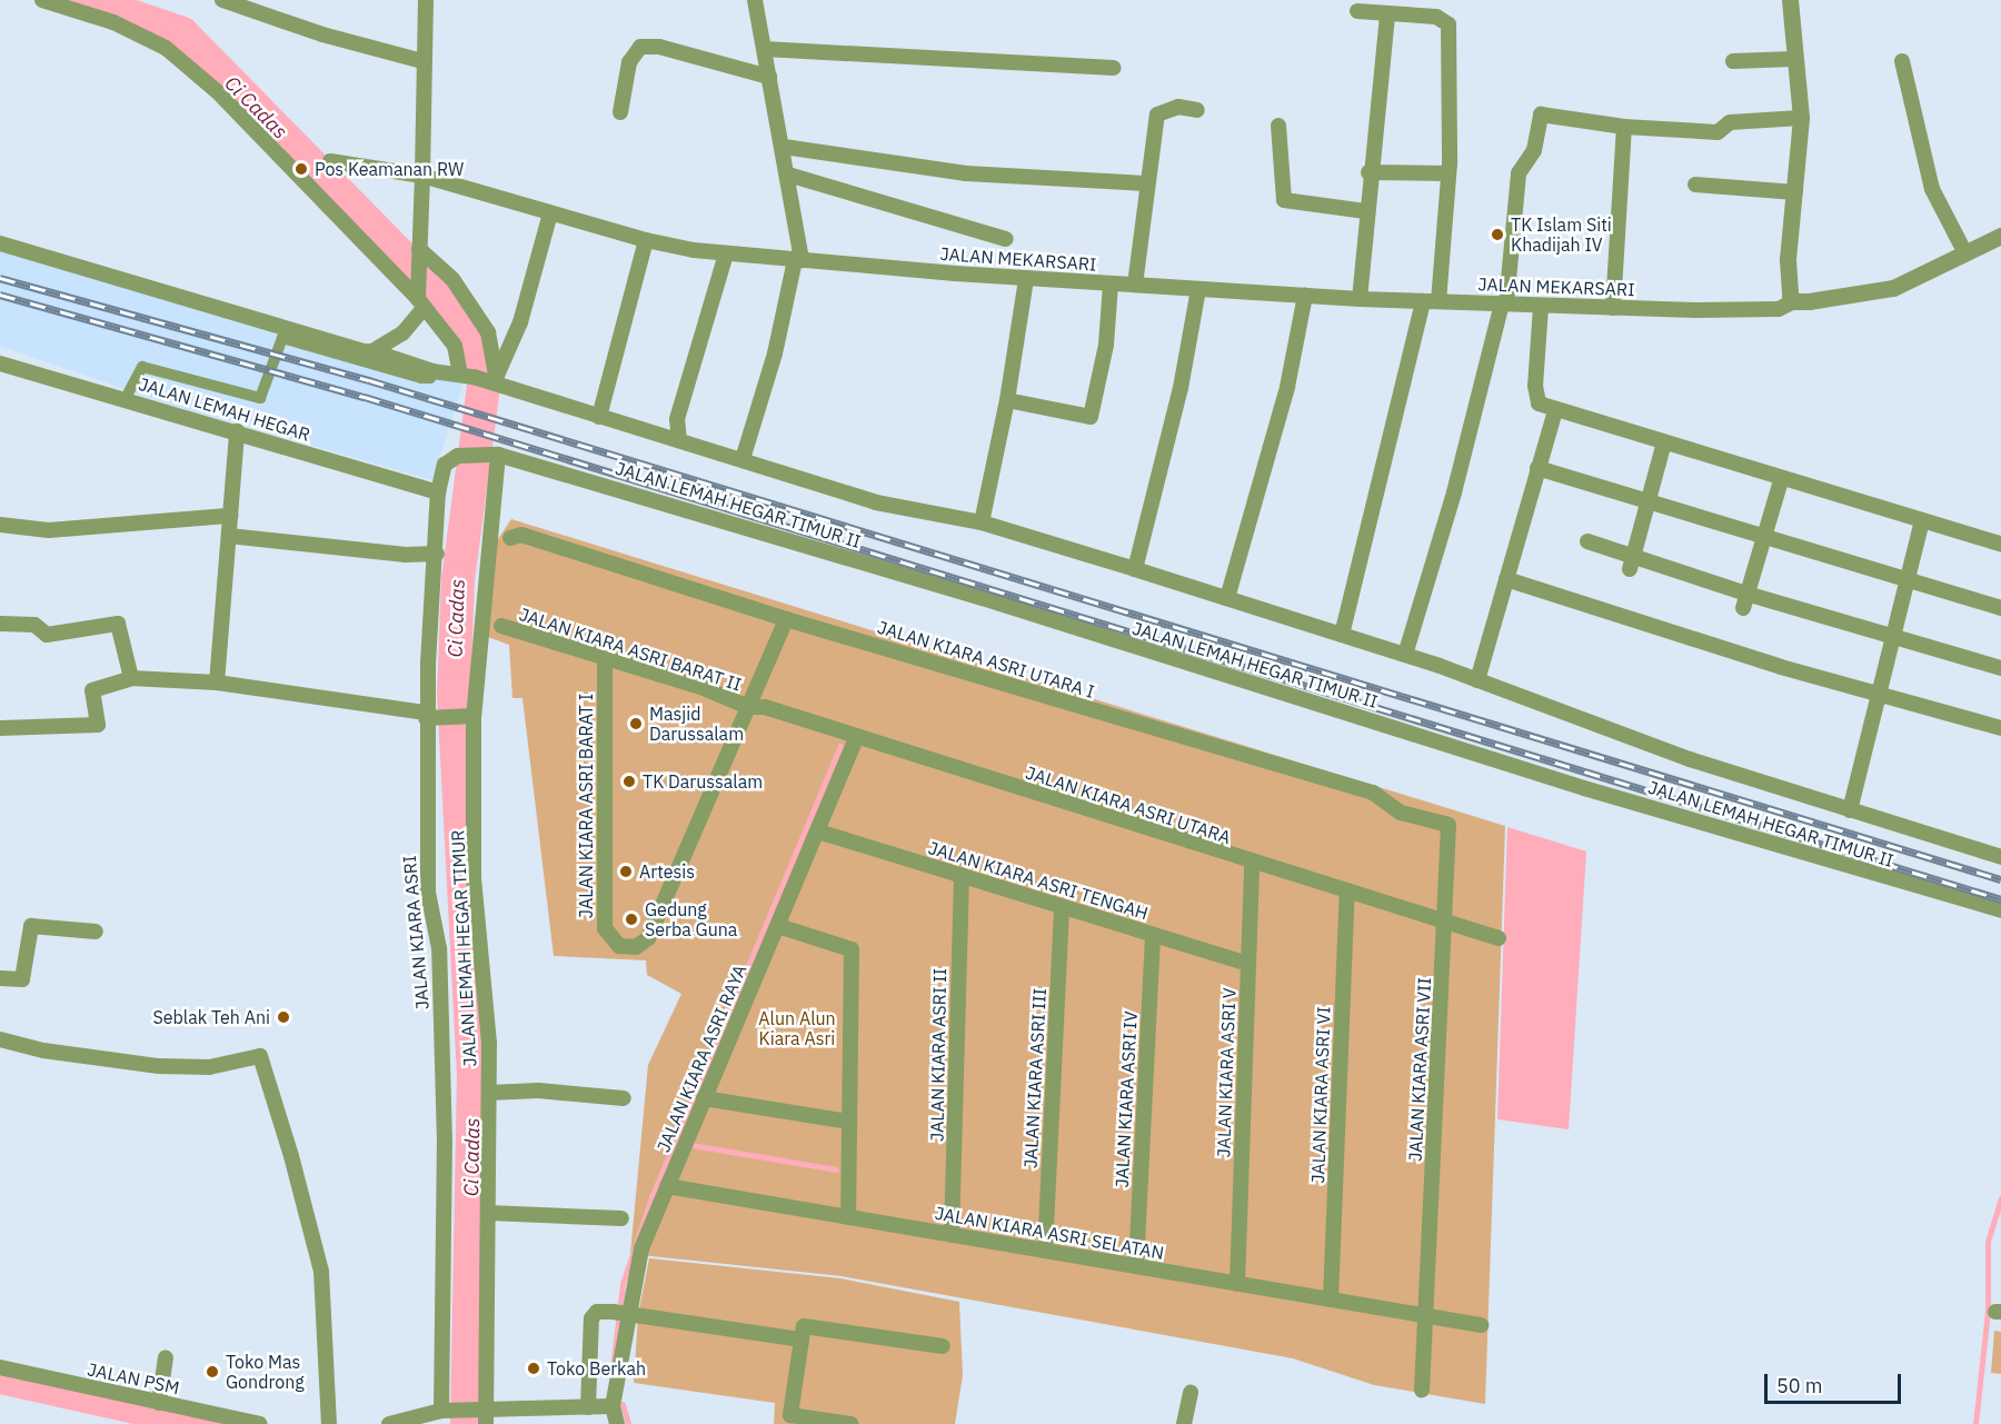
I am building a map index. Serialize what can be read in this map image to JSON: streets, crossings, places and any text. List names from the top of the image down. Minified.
{"streets":{"street":["JALAN MEKARSARI","JALAN LEMAH HEGAR","JALAN LEMAH HEGAR TIMUR II","JALAN KIARA ASRI BARAT II","JALAN KIARA ASRI UTARA I","JALAN KIARA ASRI UTARA","JALAN KIARA ASRI BARAT I","JALAN KIARA ASRI TENGAH","JALAN KIARA ASRI","JALAN LEMAH HEGAR TIMUR","JALAN KIARA ASRI II","JALAN KIARA ASRI RAYA","JALAN KIARA ASRI VII","JALAN KIARA ASRI V","JALAN KIARA ASRI III","JALAN KIARA ASRI VI","JALAN KIARA ASRI IV","JALAN KIARA ASRI SELATAN","JALAN PSM"]},"crossings":[["JALAN LEMAH HEGAR","JALAN KIARA ASRI"],["JALAN LEMAH HEGAR TIMUR II","JALAN KIARA ASRI"],["JALAN LEMAH HEGAR TIMUR II","JALAN LEMAH HEGAR TIMUR"],["JALAN KIARA ASRI BARAT II","JALAN KIARA ASRI UTARA"],["JALAN KIARA ASRI BARAT II","JALAN KIARA ASRI BARAT I"],["JALAN KIARA ASRI UTARA I","JALAN KIARA ASRI VII"],["JALAN KIARA ASRI UTARA","JALAN KIARA ASRI BARAT I"],["JALAN KIARA ASRI UTARA","JALAN KIARA ASRI RAYA"],["JALAN KIARA ASRI UTARA","JALAN KIARA ASRI VII"],["JALAN KIARA ASRI UTARA","JALAN KIARA ASRI V"],["JALAN KIARA ASRI UTARA","JALAN KIARA ASRI VI"],["JALAN KIARA ASRI TENGAH","JALAN KIARA ASRI II"],["JALAN KIARA ASRI TENGAH","JALAN KIARA ASRI RAYA"],["JALAN KIARA ASRI TENGAH","JALAN KIARA ASRI V"],["JALAN KIARA ASRI TENGAH","JALAN KIARA ASRI III"],["JALAN KIARA ASRI TENGAH","JALAN KIARA ASRI IV"],["JALAN KIARA ASRI","JALAN LEMAH HEGAR TIMUR"],["JALAN KIARA ASRI II","JALAN KIARA ASRI SELATAN"],["JALAN KIARA ASRI RAYA","JALAN KIARA ASRI SELATAN"],["JALAN KIARA ASRI VII","JALAN KIARA ASRI SELATAN"],["JALAN KIARA ASRI V","JALAN KIARA ASRI SELATAN"],["JALAN KIARA ASRI III","JALAN KIARA ASRI SELATAN"],["JALAN KIARA ASRI VI","JALAN KIARA ASRI SELATAN"],["JALAN KIARA ASRI IV","JALAN KIARA ASRI SELATAN"]],"water":["Ci Cadas"],"parks":["Alun Alun Kiara Asri"],"places":["Pos Keamanan RW","TK Islam Siti Khadijah IV","Masjid Darussalam","TK Darussalam","Artesis","Gedung Serba Guna","Seblak Teh Ani","Toko Berkah","Toko Mas Gondrong"],"scale_bar":"50 m"}
